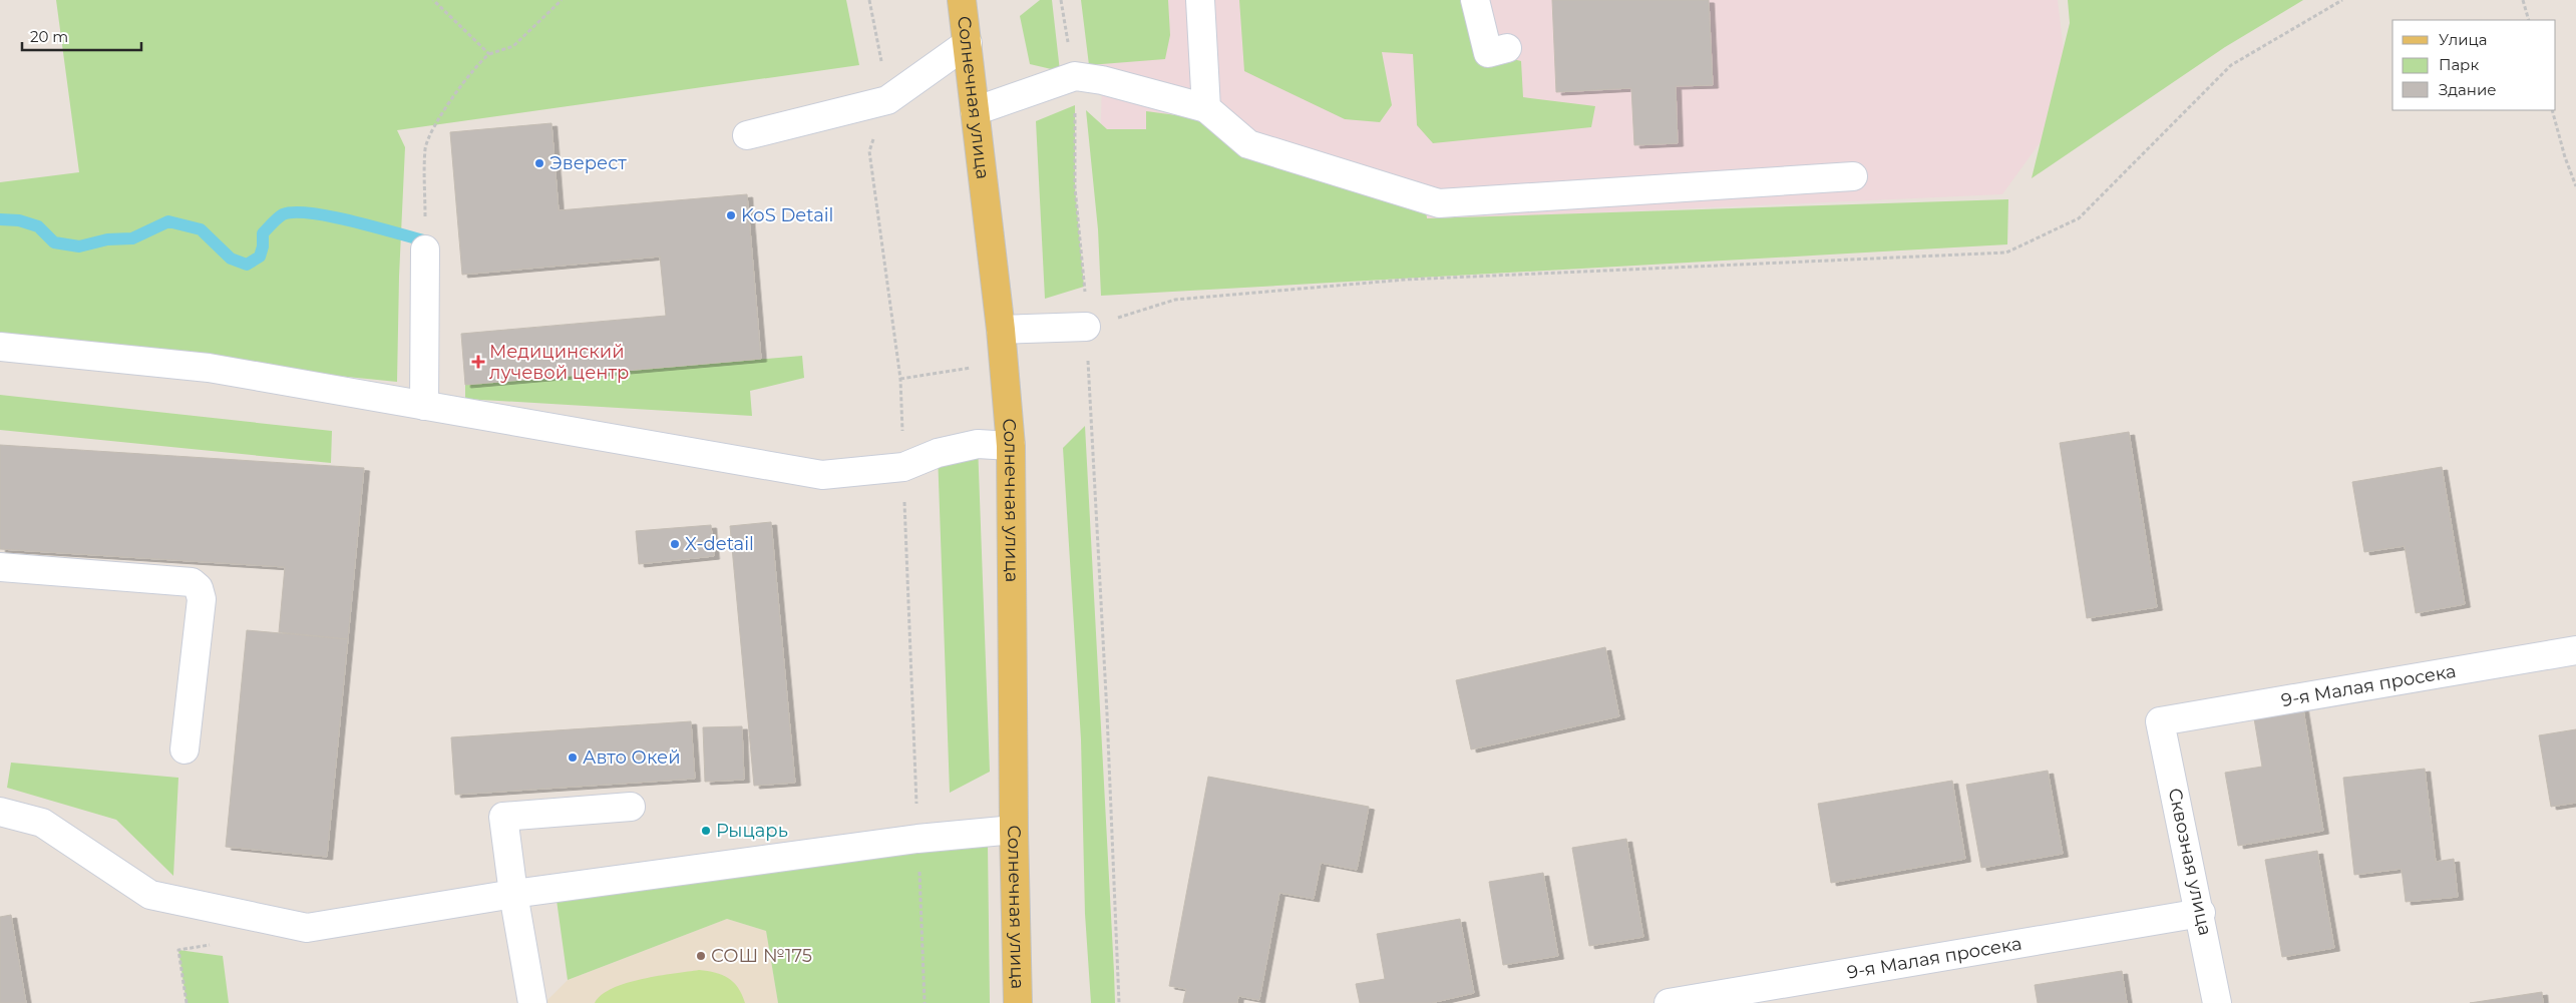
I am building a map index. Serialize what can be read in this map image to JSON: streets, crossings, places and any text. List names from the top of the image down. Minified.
{"streets":{"main road":["Солнечная улица"],"street":["9-я Малая просека","Сквозная улица"]},"crossings":[["9-я Малая просека","Сквозная улица"]],"places":{"other":["Эверест","KoS Detail","X-detail","Авто Окей","Рыцарь","СОШ №175"],"health":["Медицинский лучевой центр"]},"legend":["Улица","Парк","Здание"],"scale_bar":"20 m"}
